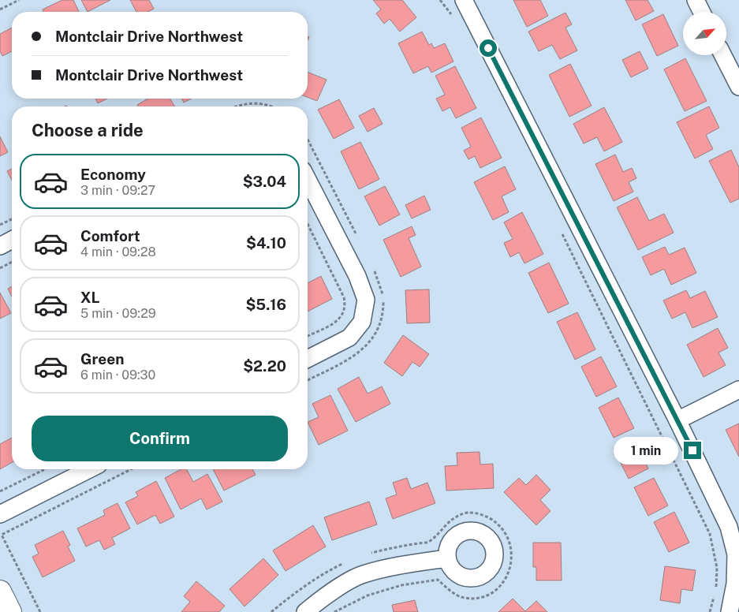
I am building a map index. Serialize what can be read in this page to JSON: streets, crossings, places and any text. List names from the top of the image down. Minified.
{"north":"top right","page":{"banner":["Montclair Drive Northwest","Montclair Drive Northwest"],"heading":"Choose a ride","list":[{"name":"Economy","note":"3 min · 09:27","value":"$3.04"},{"name":"Comfort","note":"4 min · 09:28","value":"$4.10"},{"name":"XL","note":"5 min · 09:29","value":"$5.16"},{"name":"Green","note":"6 min · 09:30","value":"$2.20"}],"buttons":"Confirm","bubble":"1 min"}}
